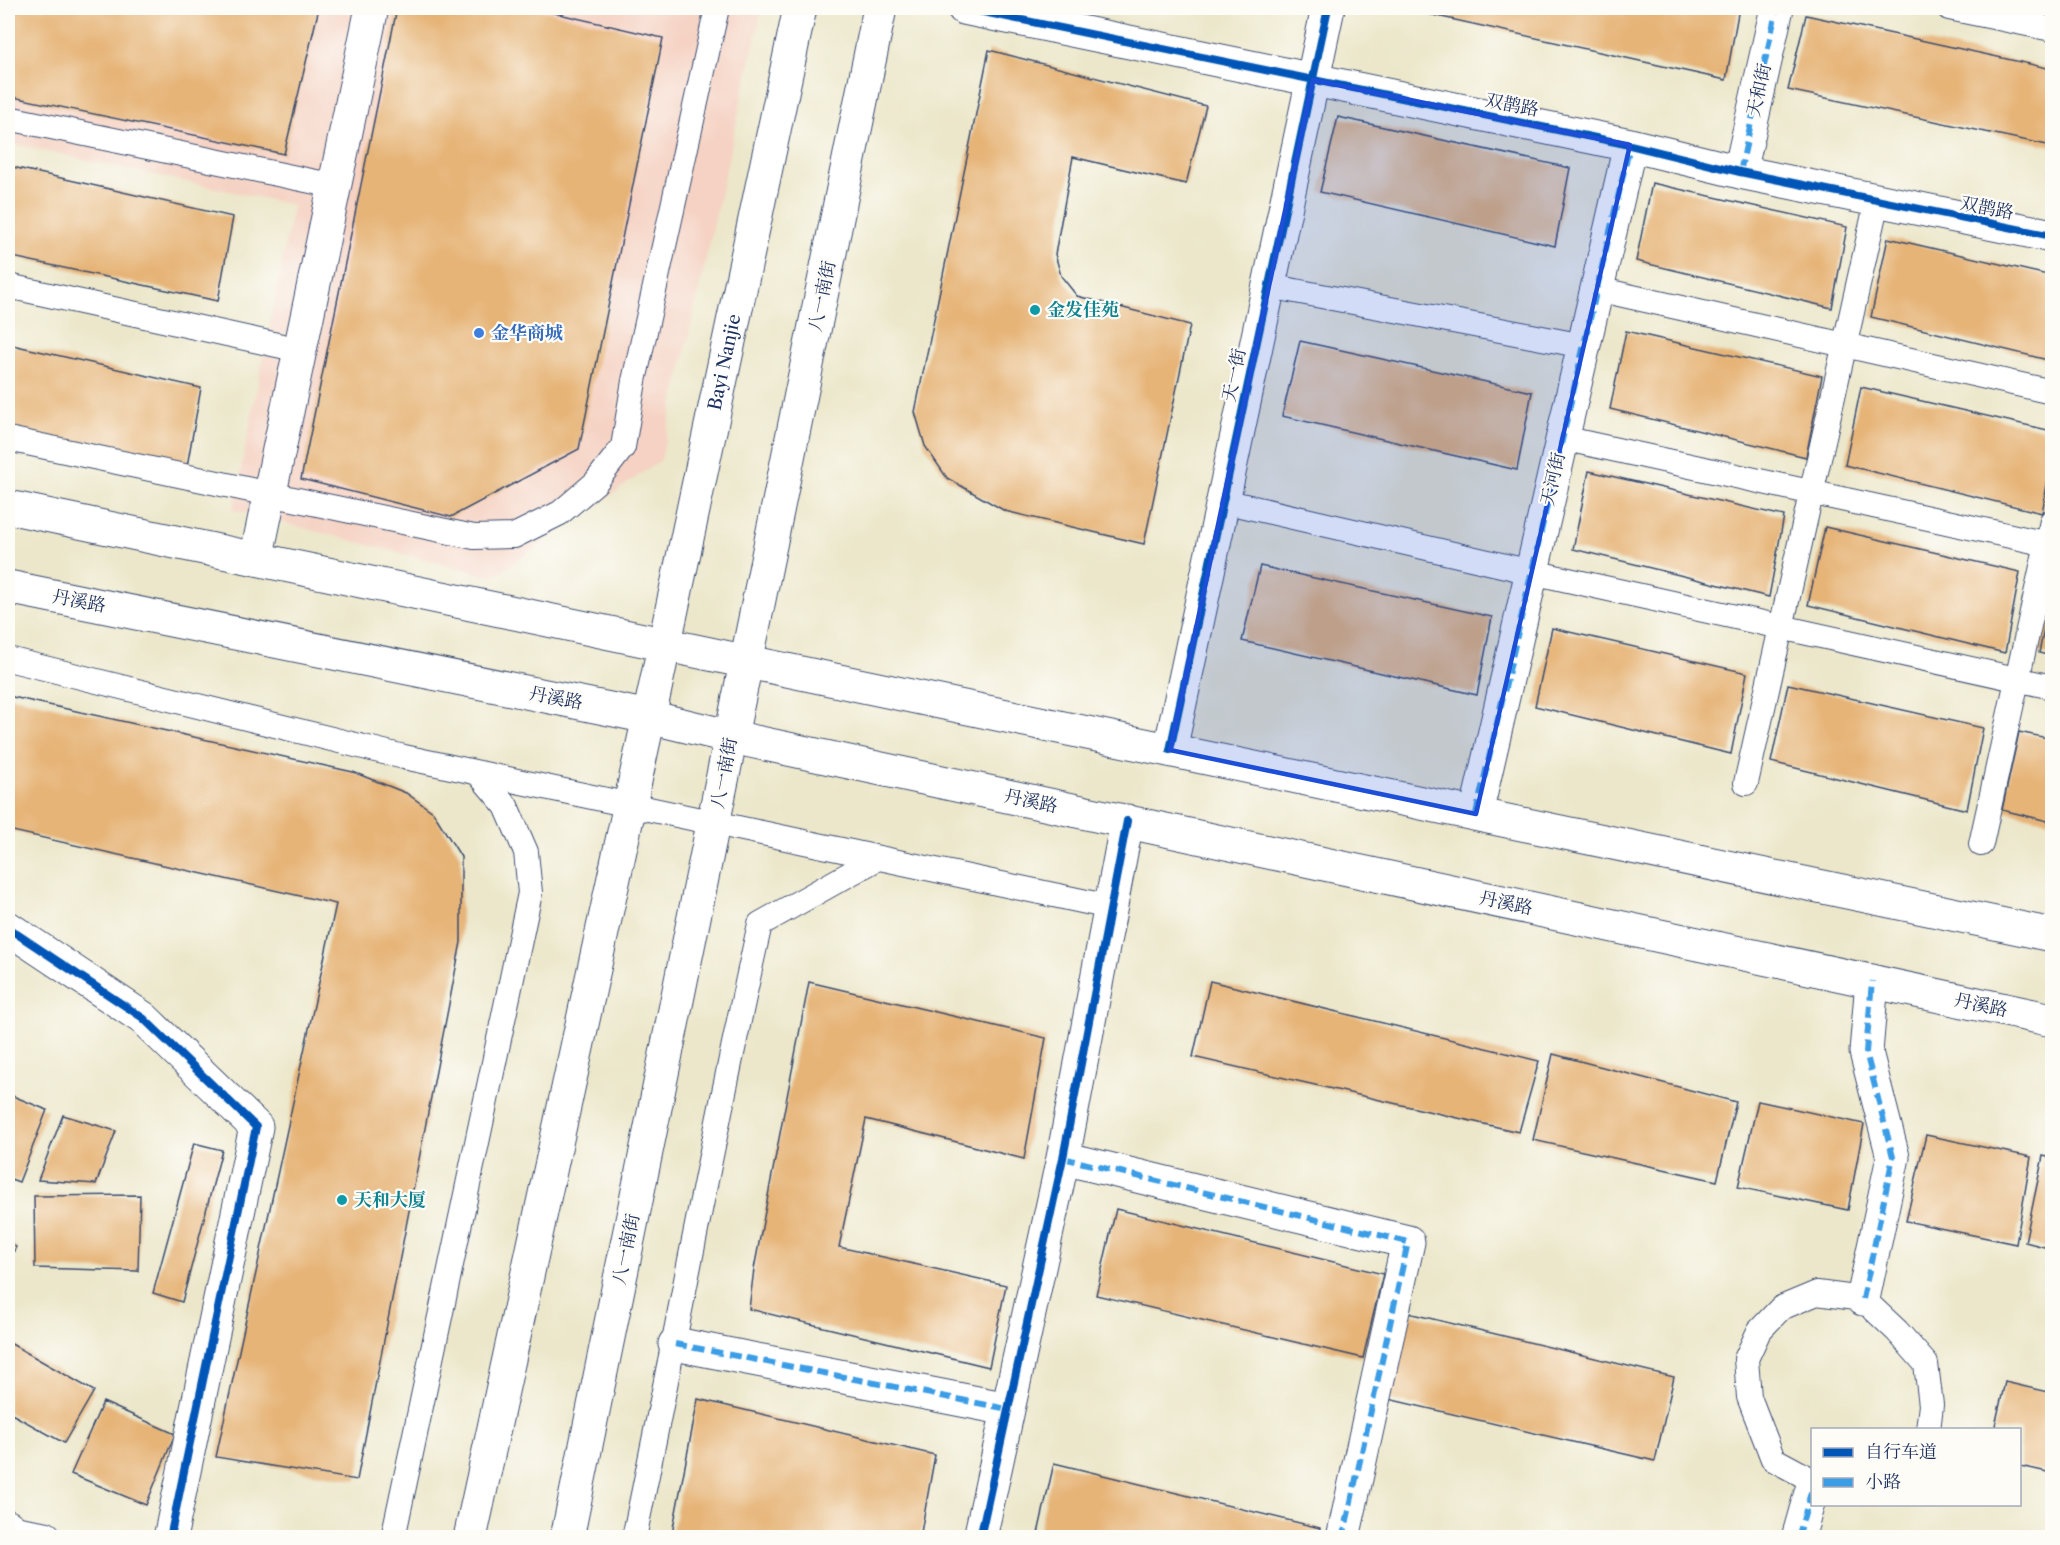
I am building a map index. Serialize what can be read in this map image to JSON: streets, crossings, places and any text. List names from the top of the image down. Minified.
{"streets":{"main road":["天和街","双鹊路","八一南街","Bayi Nanjie","天一街","天河街","丹溪路"]},"crossings":[["天和街","双鹊路"],["双鹊路","天一街"],["双鹊路","天河街"],["八一南街","丹溪路"],["Bayi Nanjie","丹溪路"]],"places":["金发佳苑","金华商城","天和大厦"],"legend":["自行车道","小路"]}
